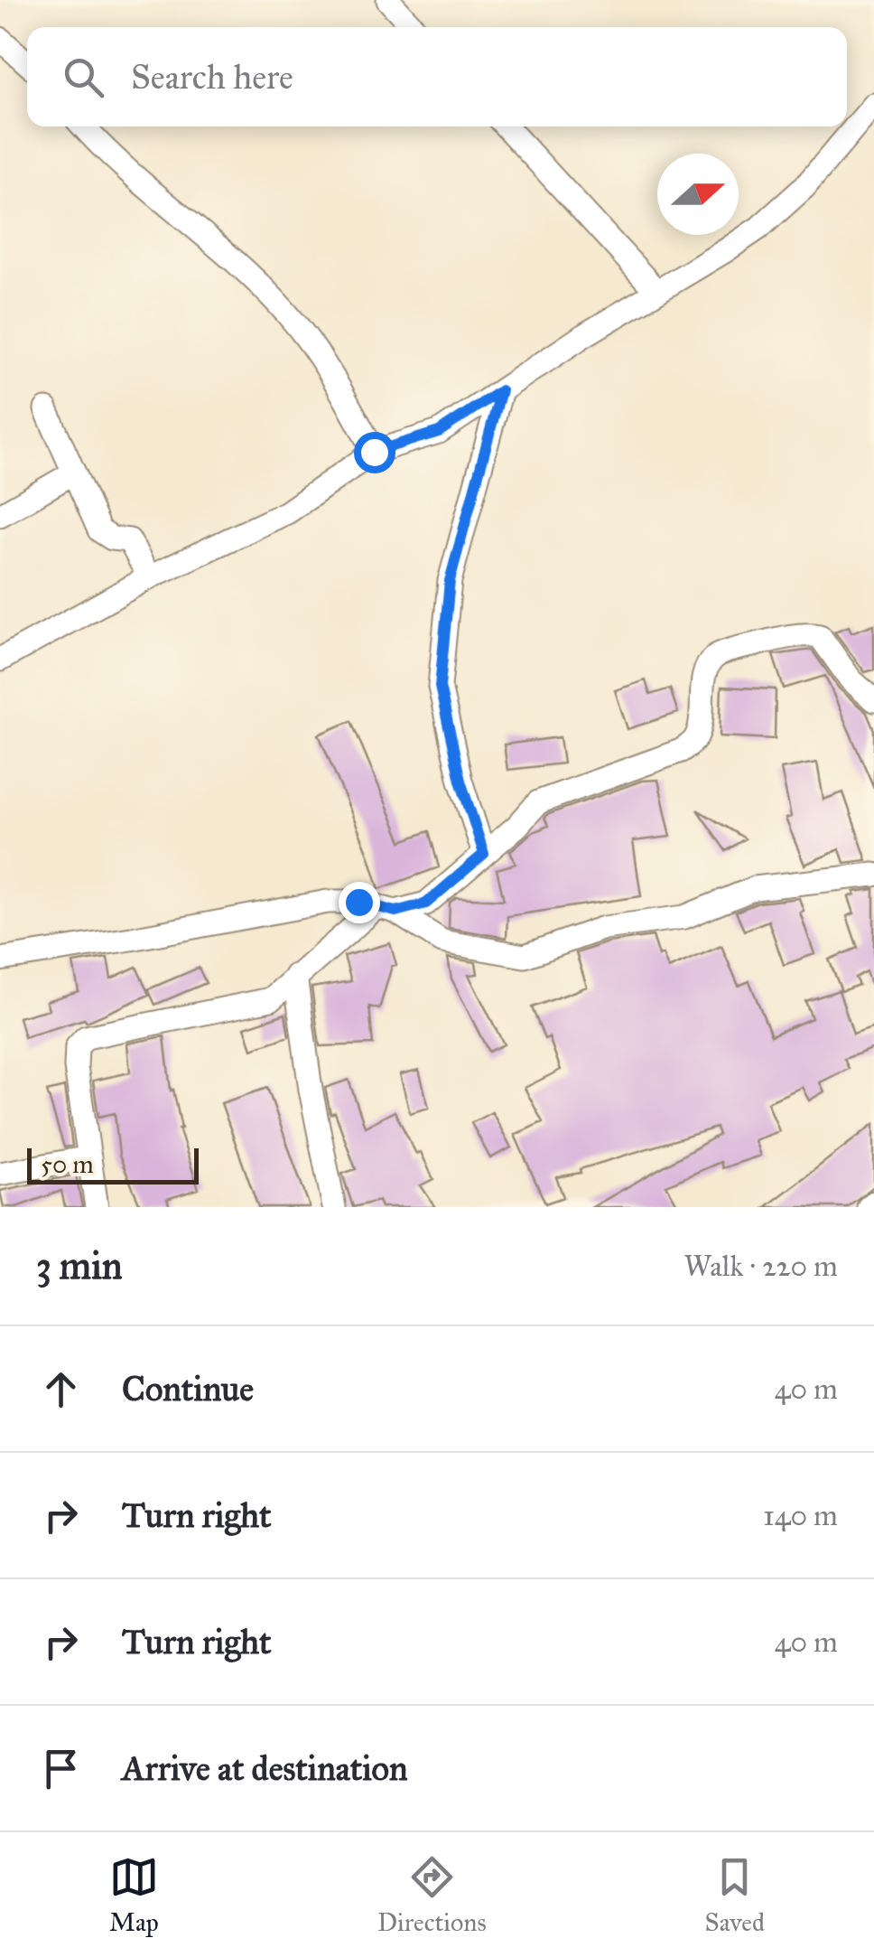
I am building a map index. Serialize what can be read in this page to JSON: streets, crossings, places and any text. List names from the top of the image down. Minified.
{"scale_bar":"50 m","north":"right","page":{"search":"Search here","scale":"50 m","heading":["3 min","Walk · 220 m"],"list":[["Continue","40 m"],["Turn right","140 m"],["Turn right","40 m"],"Arrive at destination"],"nav":["Map","Directions","Saved"]}}
